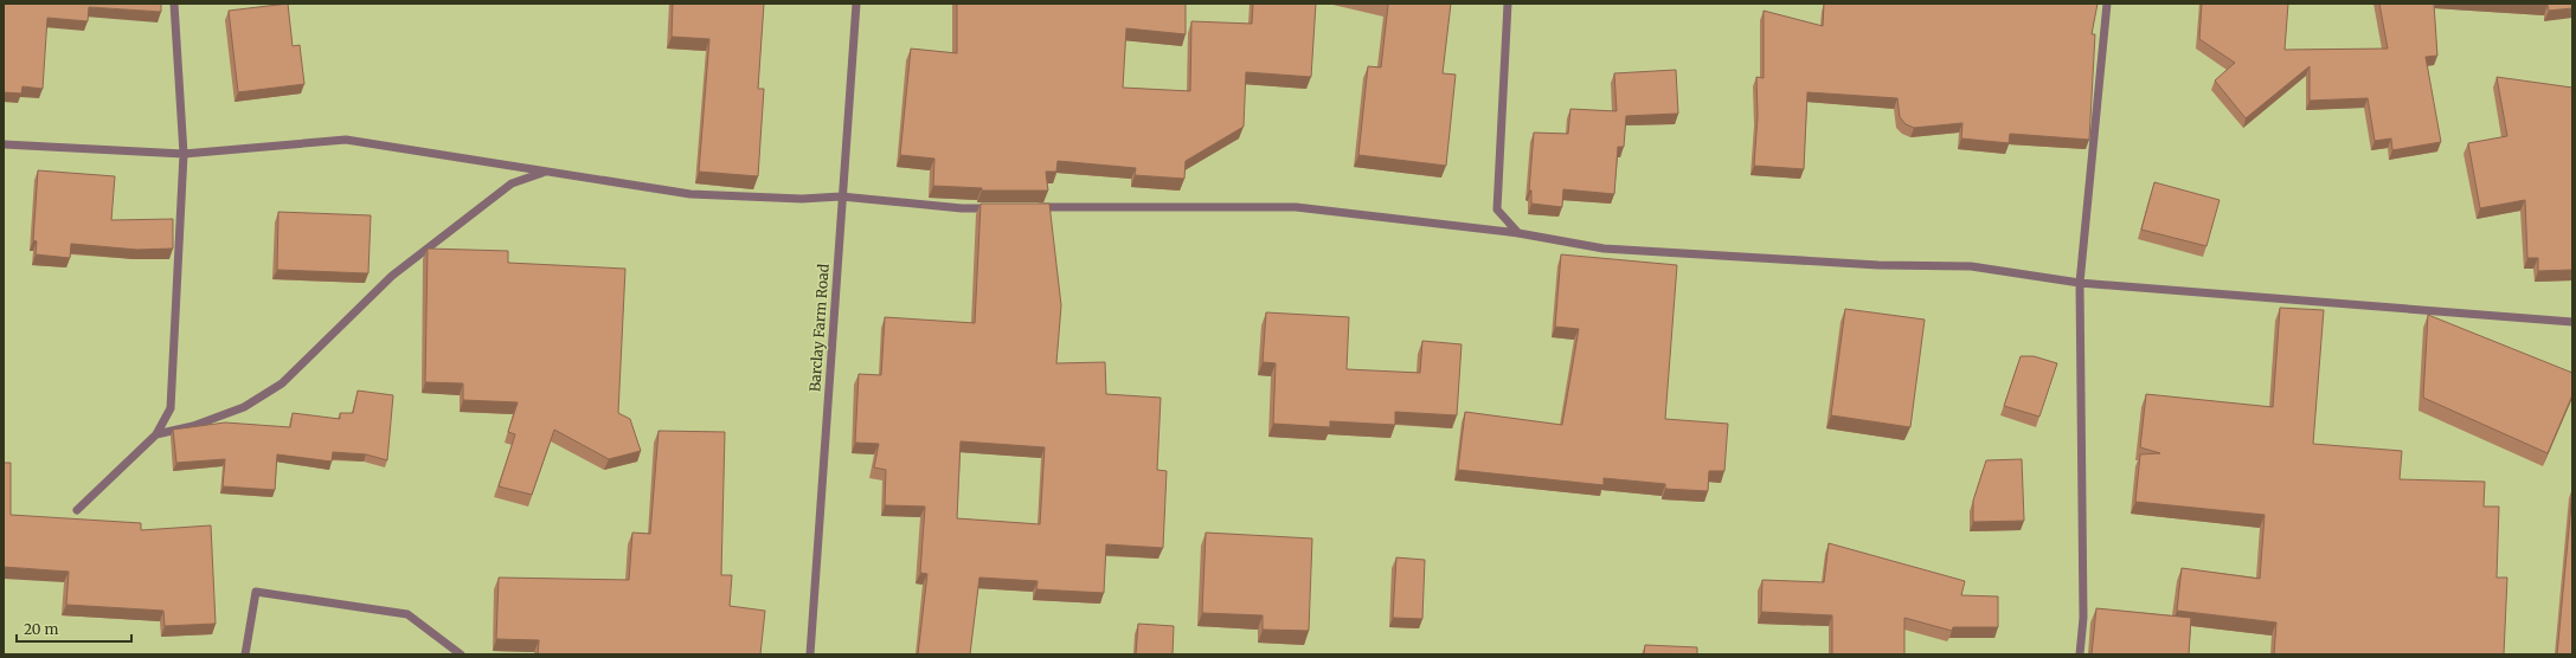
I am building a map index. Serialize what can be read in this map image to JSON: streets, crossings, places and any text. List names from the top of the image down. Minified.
{"streets":{"street":["Barclay Farm Road"]},"scale_bar":"20 m"}
